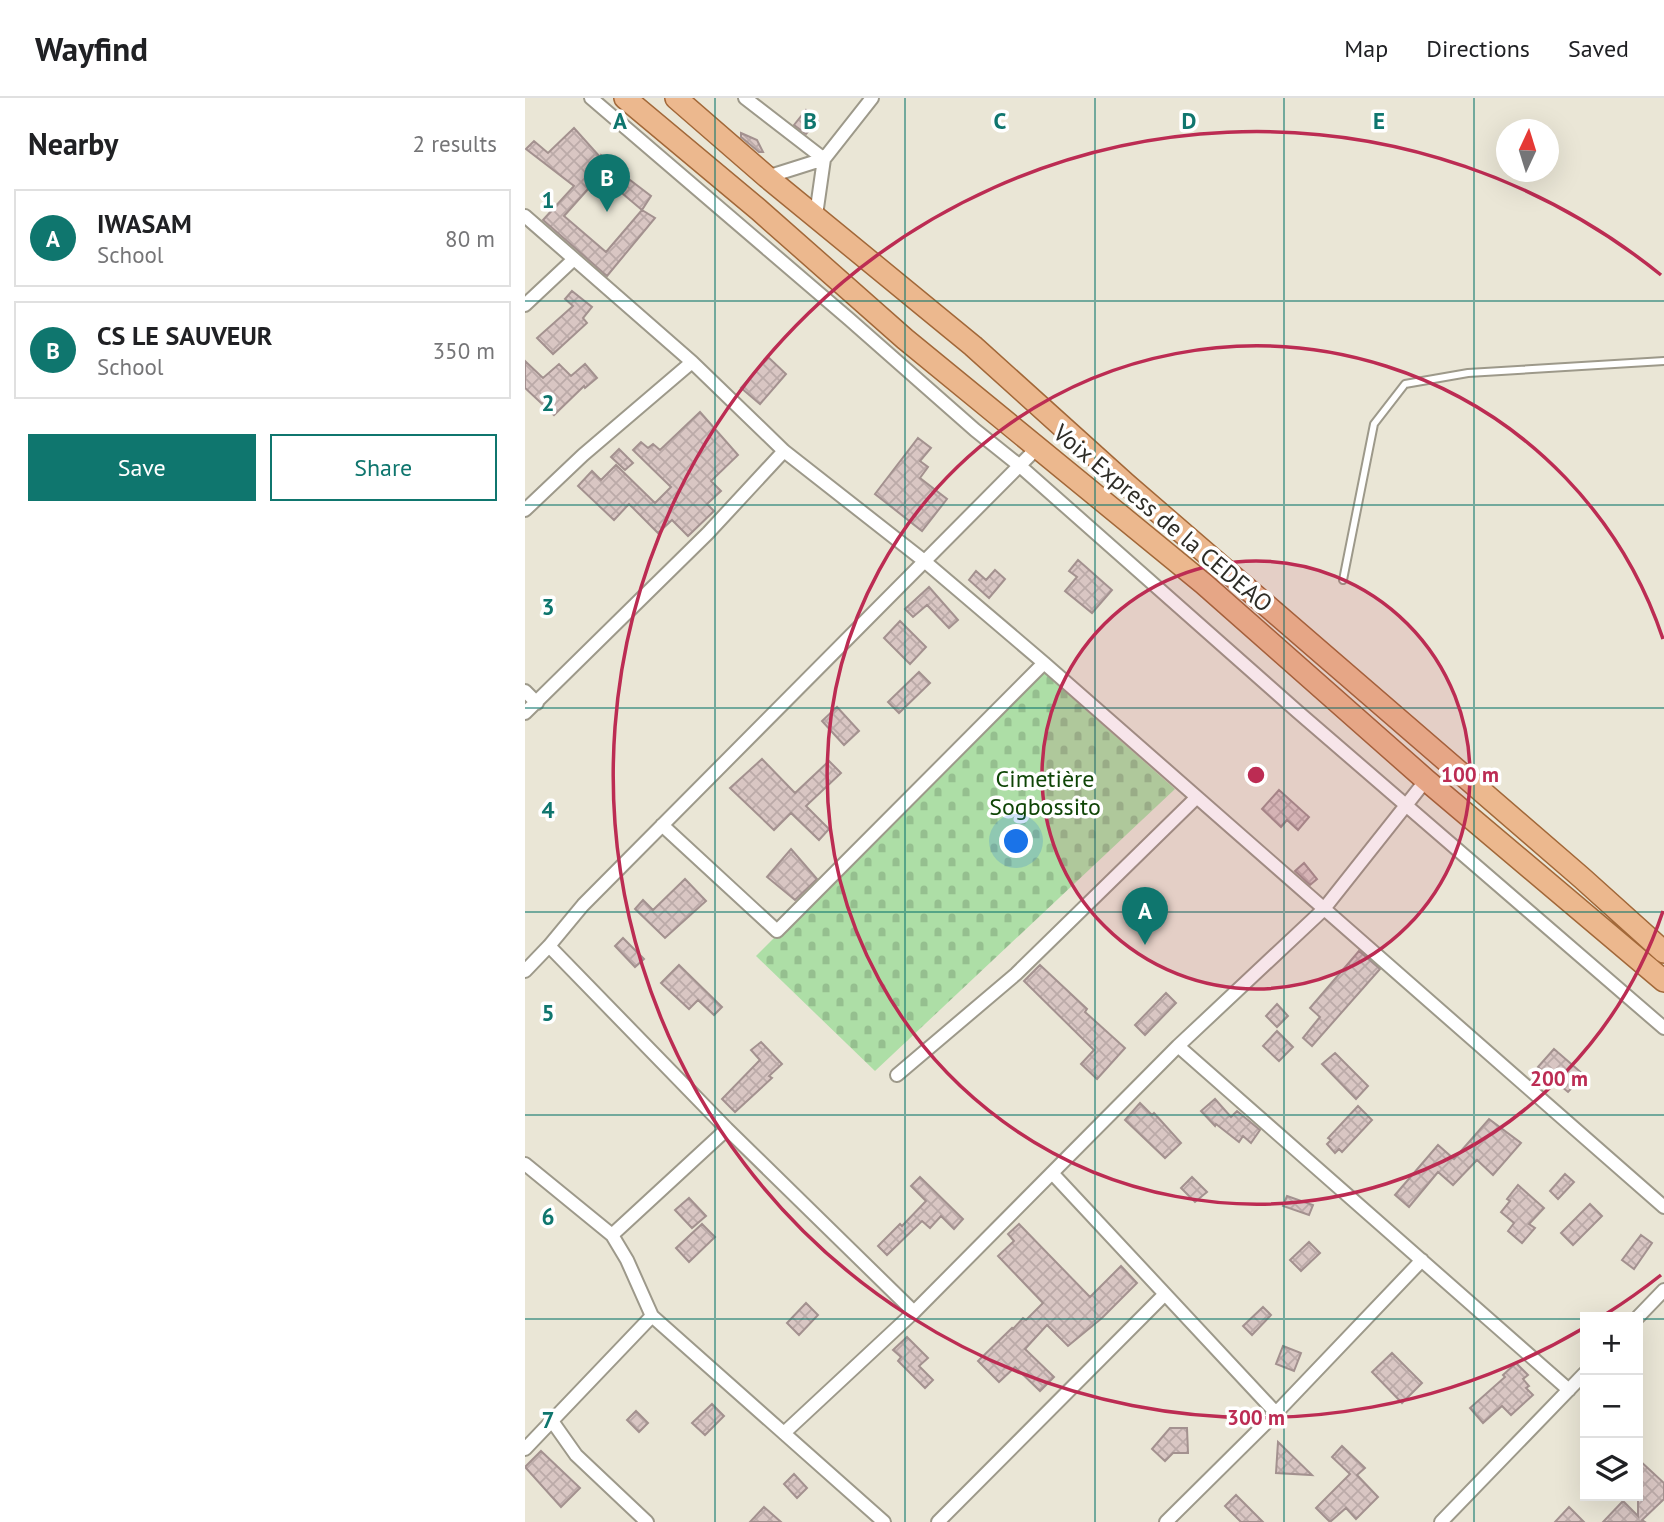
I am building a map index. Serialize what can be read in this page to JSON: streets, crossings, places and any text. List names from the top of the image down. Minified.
{"streets":{"main road":["Voix Express de la CEDEAO"]},"parks":["Cimetière Sogbossito"],"north":"top","page":{"header":"Wayfind","nav":["Map","Directions","Saved"],"heading":["Nearby","2 results"],"pins":["B","A"],"list":[{"mark":"A","name":"IWASAM","note":"School","value":"80 m"},{"mark":"B","name":"CS LE SAUVEUR","note":"School","value":"350 m"}],"buttons":["Save","Share"],"map_buttons":["+","−"]},"grid":{"columns":["A","B","C","D","E"],"rows":["1","2","3","4","5","6","7"]},"rings":["100 m","200 m","300 m"]}
